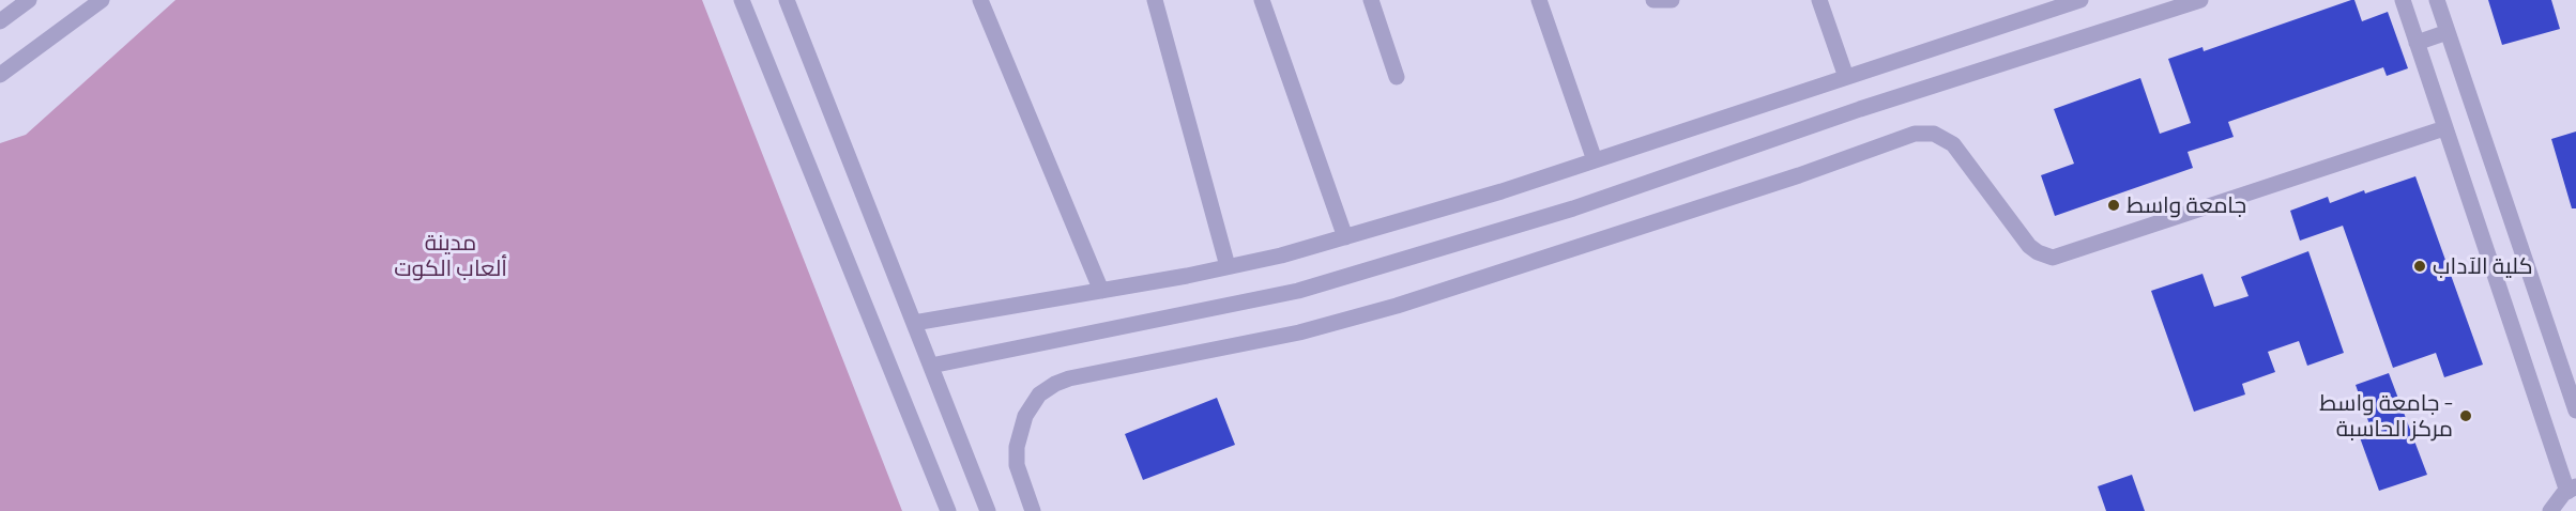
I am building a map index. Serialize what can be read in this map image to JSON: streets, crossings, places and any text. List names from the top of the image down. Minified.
{"parks":["مدينة ألعاب الكوت"],"places":["جامعة واسط","كلية الآداب","جامعة واسط - مركز الحاسبة"]}
